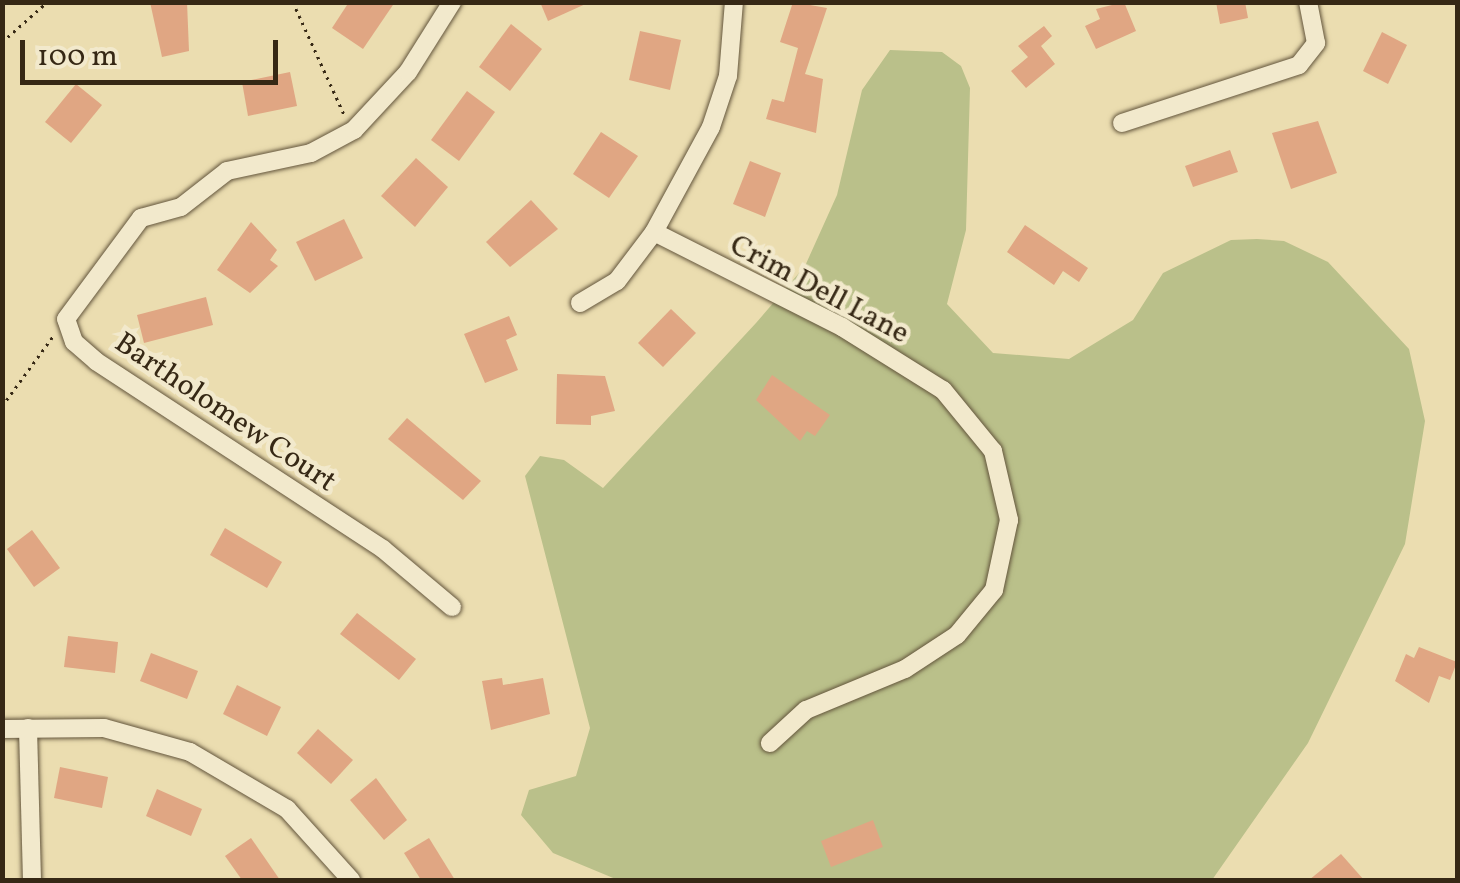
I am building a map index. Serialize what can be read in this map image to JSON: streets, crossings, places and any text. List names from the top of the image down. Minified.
{"streets":{"street":["Crim Dell Lane","Bartholomew Court"]},"scale_bar":"100 m"}
